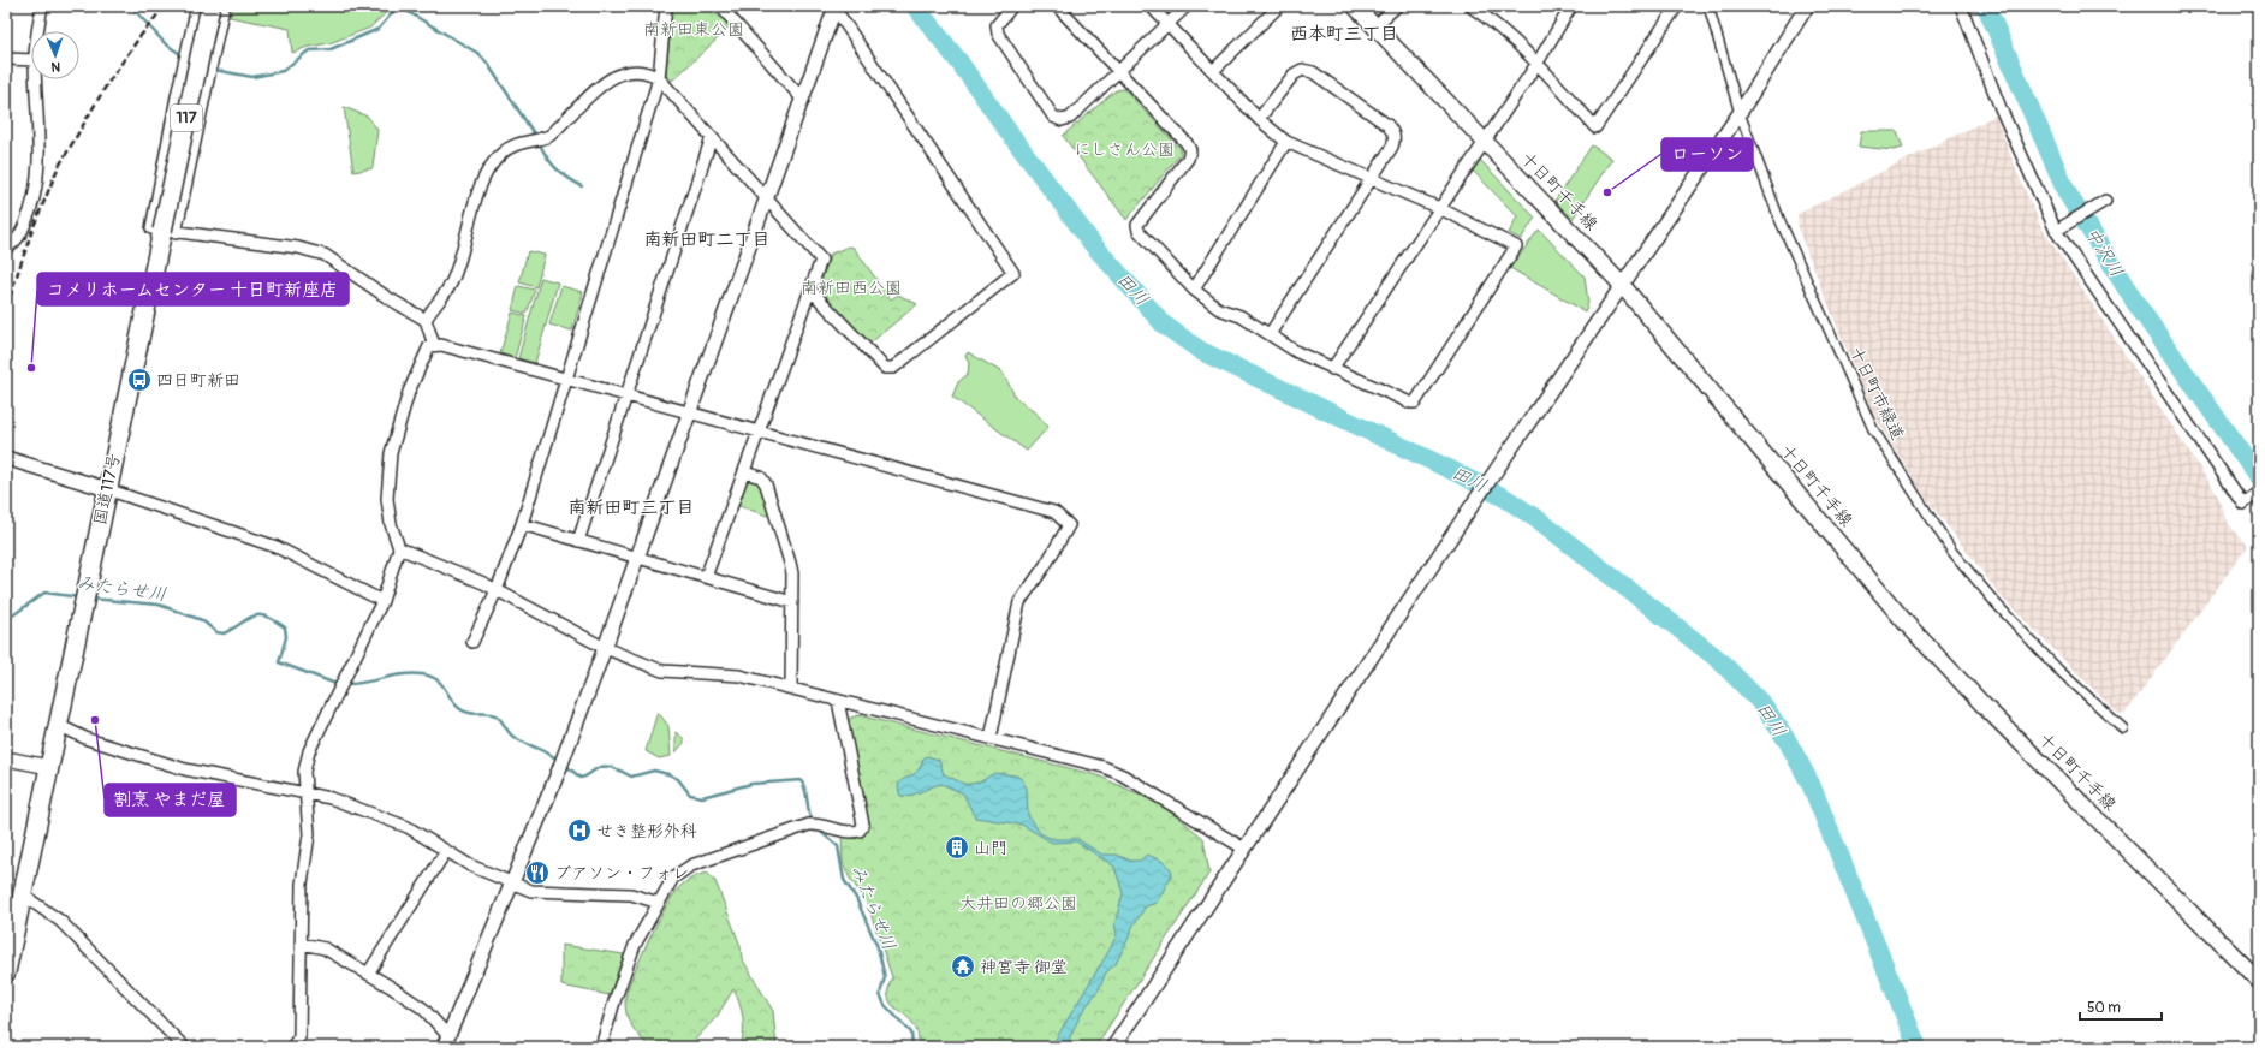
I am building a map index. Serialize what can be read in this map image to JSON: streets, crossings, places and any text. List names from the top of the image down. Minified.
{"streets":{"highway":["117","国道117号"],"main road":["十日町千手線"],"street":["十日町市緑道"]},"districts":["西本町三丁目","南新田町二丁目","南新田町三丁目"],"water":["中沢川","田川","みたらせ川"],"parks":["南新田東公園","にしさん公園","南新田西公園","大井田の郷公園"],"places":{"other":["ローソン","コメリホームセンター 十日町新座店","割烹 やまだ屋"],"bus stop":["四日町新田"],"hospital":["せき整形外科"],"building":["山門"],"restaurant":["ブアソン・フォレ"],"temple":["神宮寺 御堂"]},"scale_bar":"50 m","north":"bottom"}
